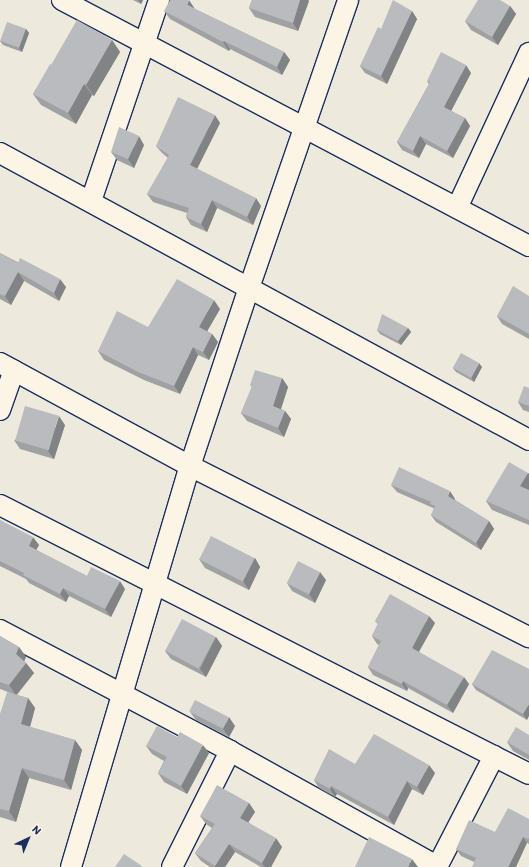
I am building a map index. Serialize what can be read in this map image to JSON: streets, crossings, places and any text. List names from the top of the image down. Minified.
{"north":"top right"}
